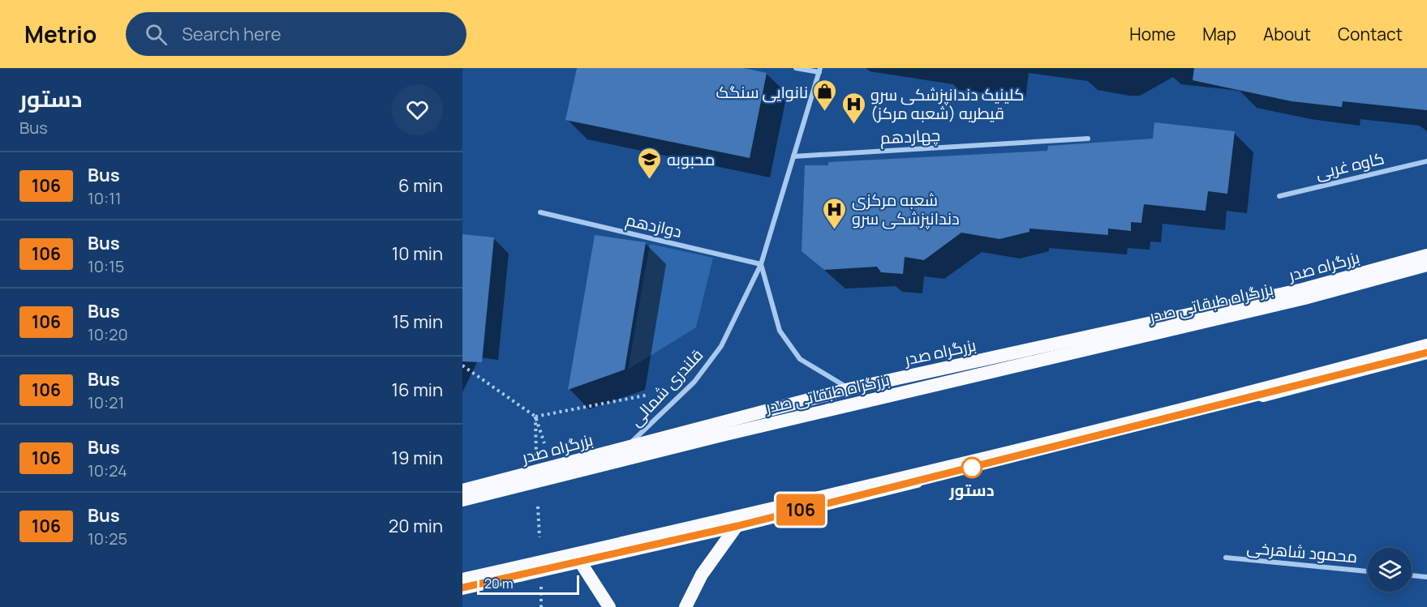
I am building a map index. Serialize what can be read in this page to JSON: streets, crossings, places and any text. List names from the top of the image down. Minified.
{"streets":{"highway":["بزرگراه صدر","بزرگراه طبقاتی صدر"],"street":["چهاردهم","کاوه غربی","دوازدهم","قلندری شمالی","محمود شاهرخی"]},"crossings":[["چهاردهم","قلندری شمالی"],["دوازدهم","قلندری شمالی"],["بزرگراه صدر","قلندری شمالی"]],"places":{"shop":["نانوایی سنگک"],"hospital":["کلینیک دندانپزشکی سرو قیطریه (شعبه مرکز)","شعبه مرکزی دندانپزشکی سرو"],"school or university":["محبوبه"],"other":["دستور"]},"lines":["bus line 106"],"scale_bar":"20 m","page":{"header":"Metrio","search":"Search here","nav":["Home","Map","About","Contact"],"heading":["دستور","Bus"],"on_map":"106","list":[{"mark":"106","name":"Bus","note":"10:11","value":"6 min"},{"mark":"106","name":"Bus","note":"10:15","value":"10 min"},{"mark":"106","name":"Bus","note":"10:20","value":"15 min"},{"mark":"106","name":"Bus","note":"10:21","value":"16 min"},{"mark":"106","name":"Bus","note":"10:24","value":"19 min"},{"mark":"106","name":"Bus","note":"10:25","value":"20 min"}],"scale":"20 m"}}
